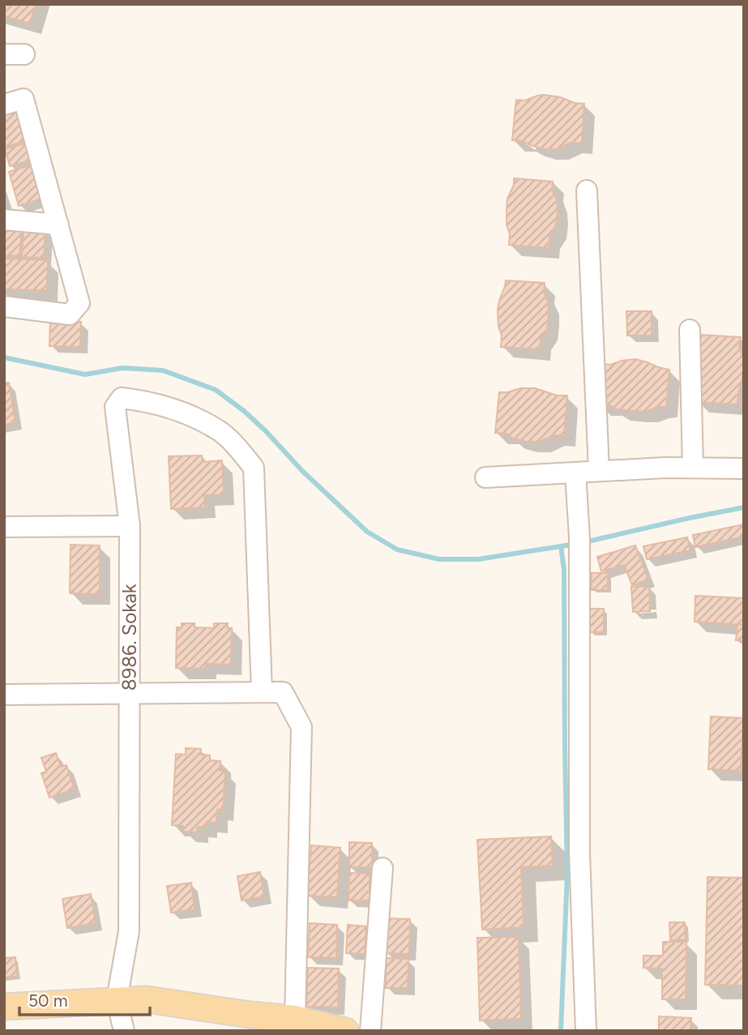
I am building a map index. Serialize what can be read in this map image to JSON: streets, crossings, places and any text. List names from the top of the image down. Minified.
{"streets":{"street":["8986. Sokak"]},"scale_bar":"50 m"}
